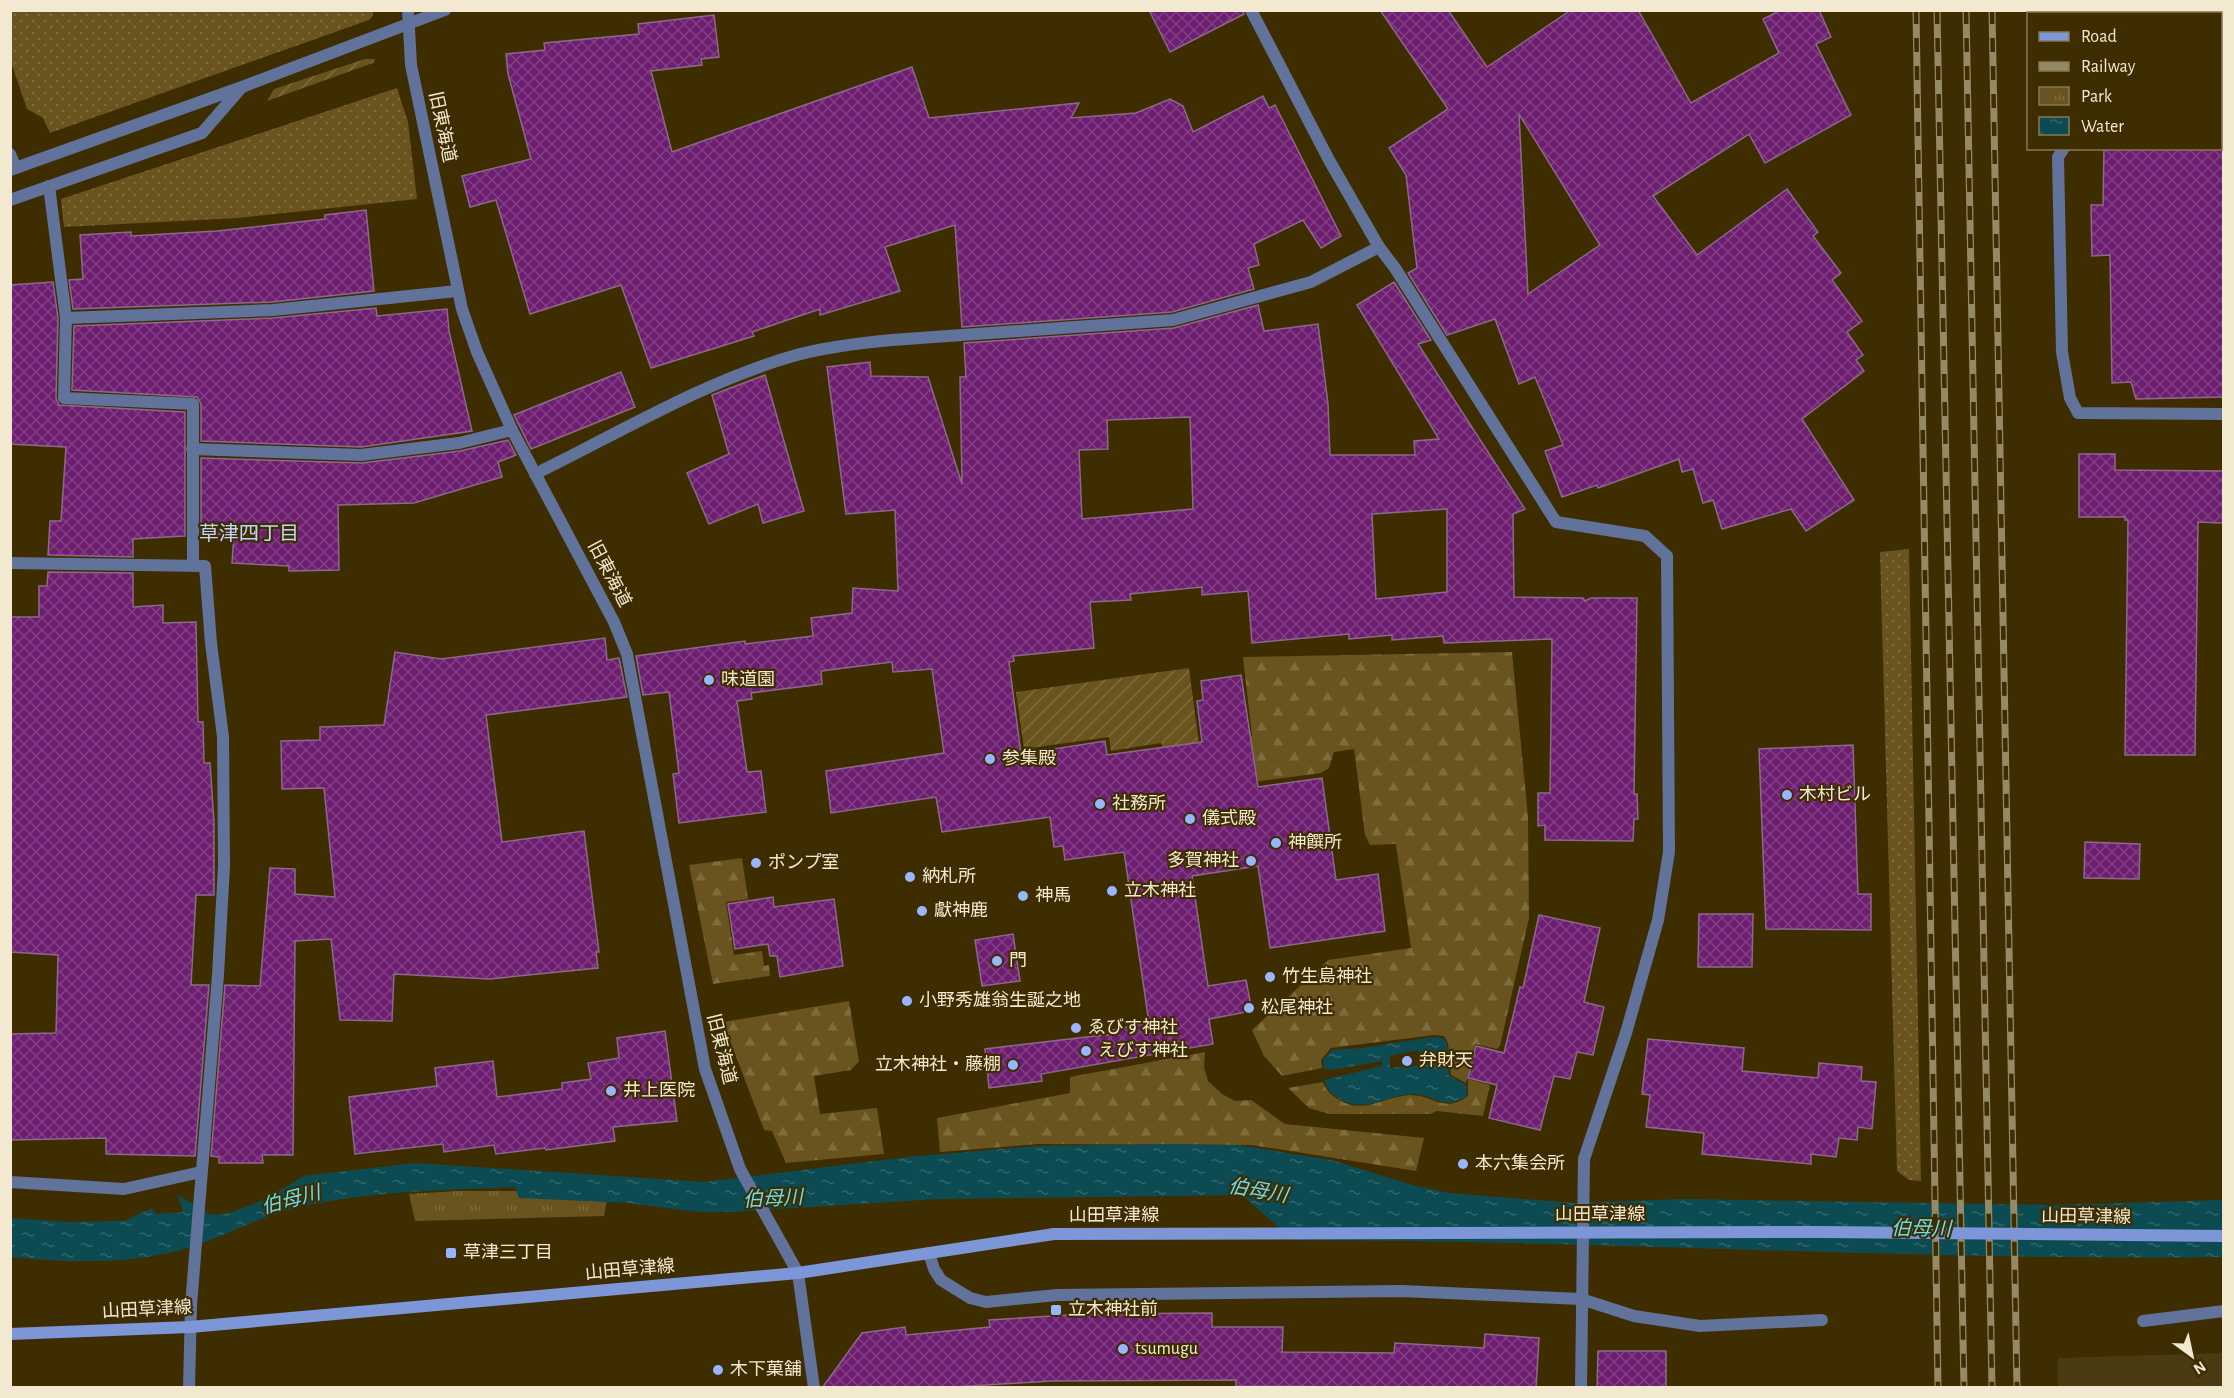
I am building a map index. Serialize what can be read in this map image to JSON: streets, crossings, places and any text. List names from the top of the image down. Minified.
{"streets":{"main road":["山田草津線"],"street":["旧東海道"]},"crossings":[["旧東海道","山田草津線"]],"districts":["草津四丁目"],"water":["伯母川"],"places":{"other":["味道園","参集殿","木村ビル","社務所","儀式殿","神饌所","多賀神社","ポンプ室","納札所","立木神社","神馬","獻神鹿","門","竹生島神社","小野秀雄翁生誕之地","松尾神社","ゑびす神社","えびす神社","弁財天","立木神社・藤棚","井上医院","本六集会所","tsumugu","木下菓舗"],"transit":["草津三丁目","立木神社前"]},"legend":["Road","Railway","Park","Water"],"north":"bottom right"}
